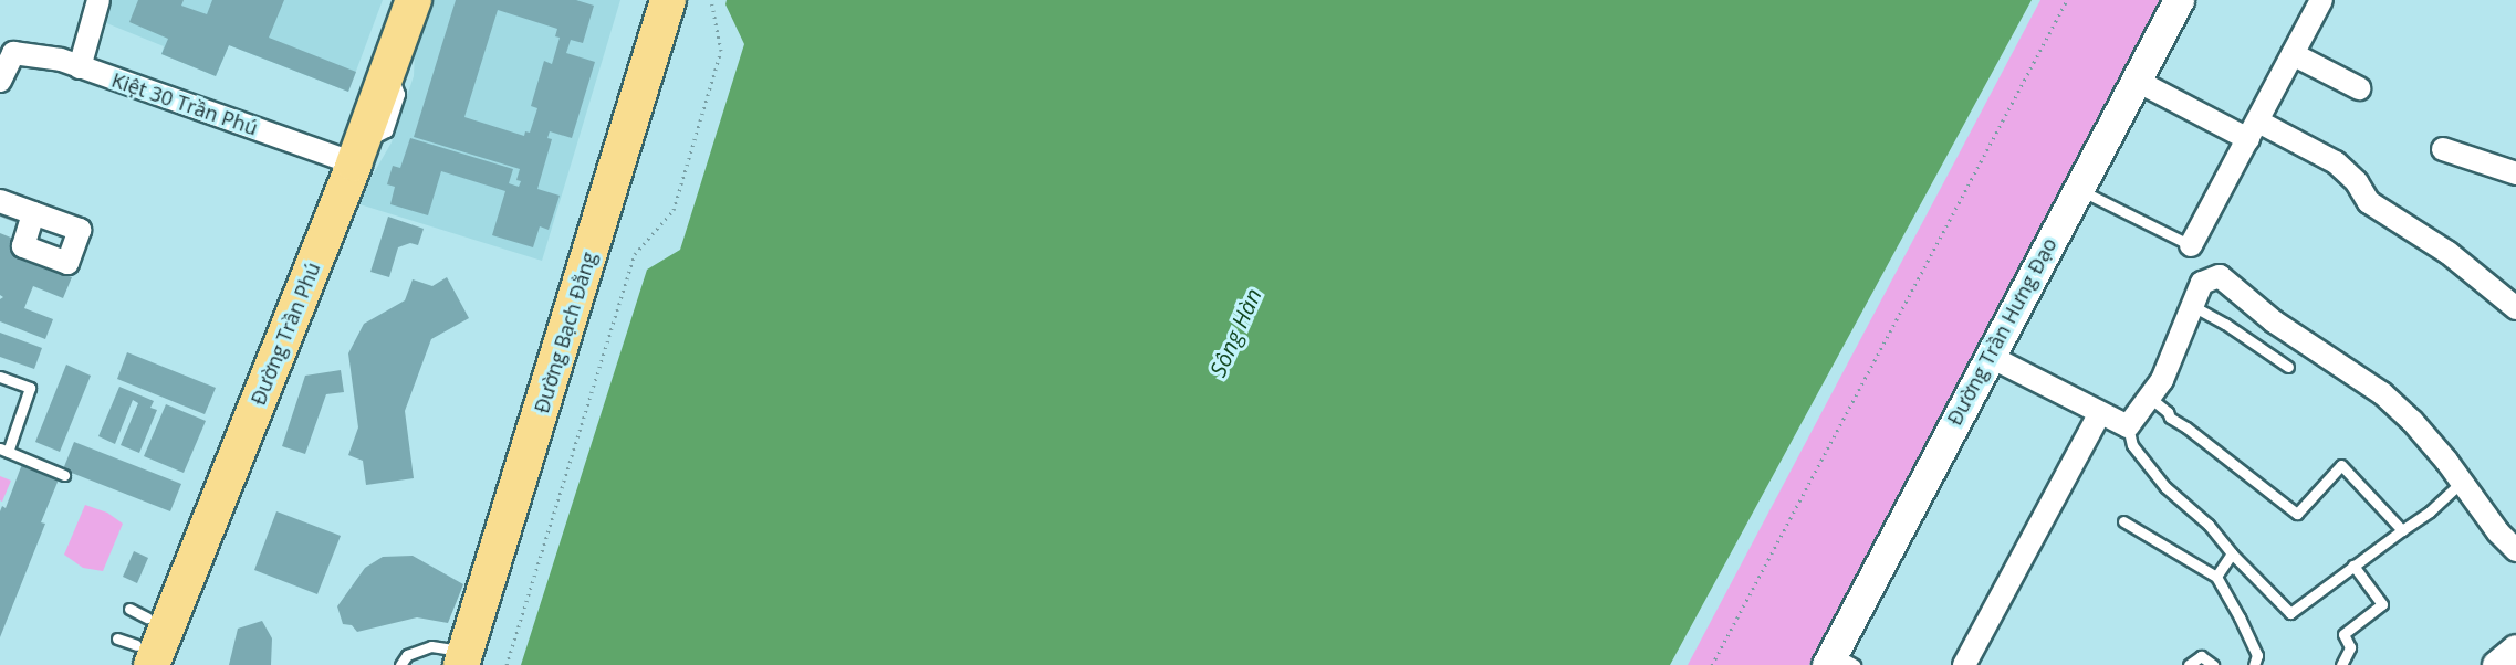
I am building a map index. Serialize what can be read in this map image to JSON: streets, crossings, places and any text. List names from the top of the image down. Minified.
{"streets":{"main road":["Đường Trần Hưng Đạo","Đường Bạch Đằng","Đường Trần Phú"],"street":["Kiệt 30 Trần Phú"]},"crossings":[["Kiệt 30 Trần Phú","Đường Trần Phú"]],"water":["Sông Hàn"]}
